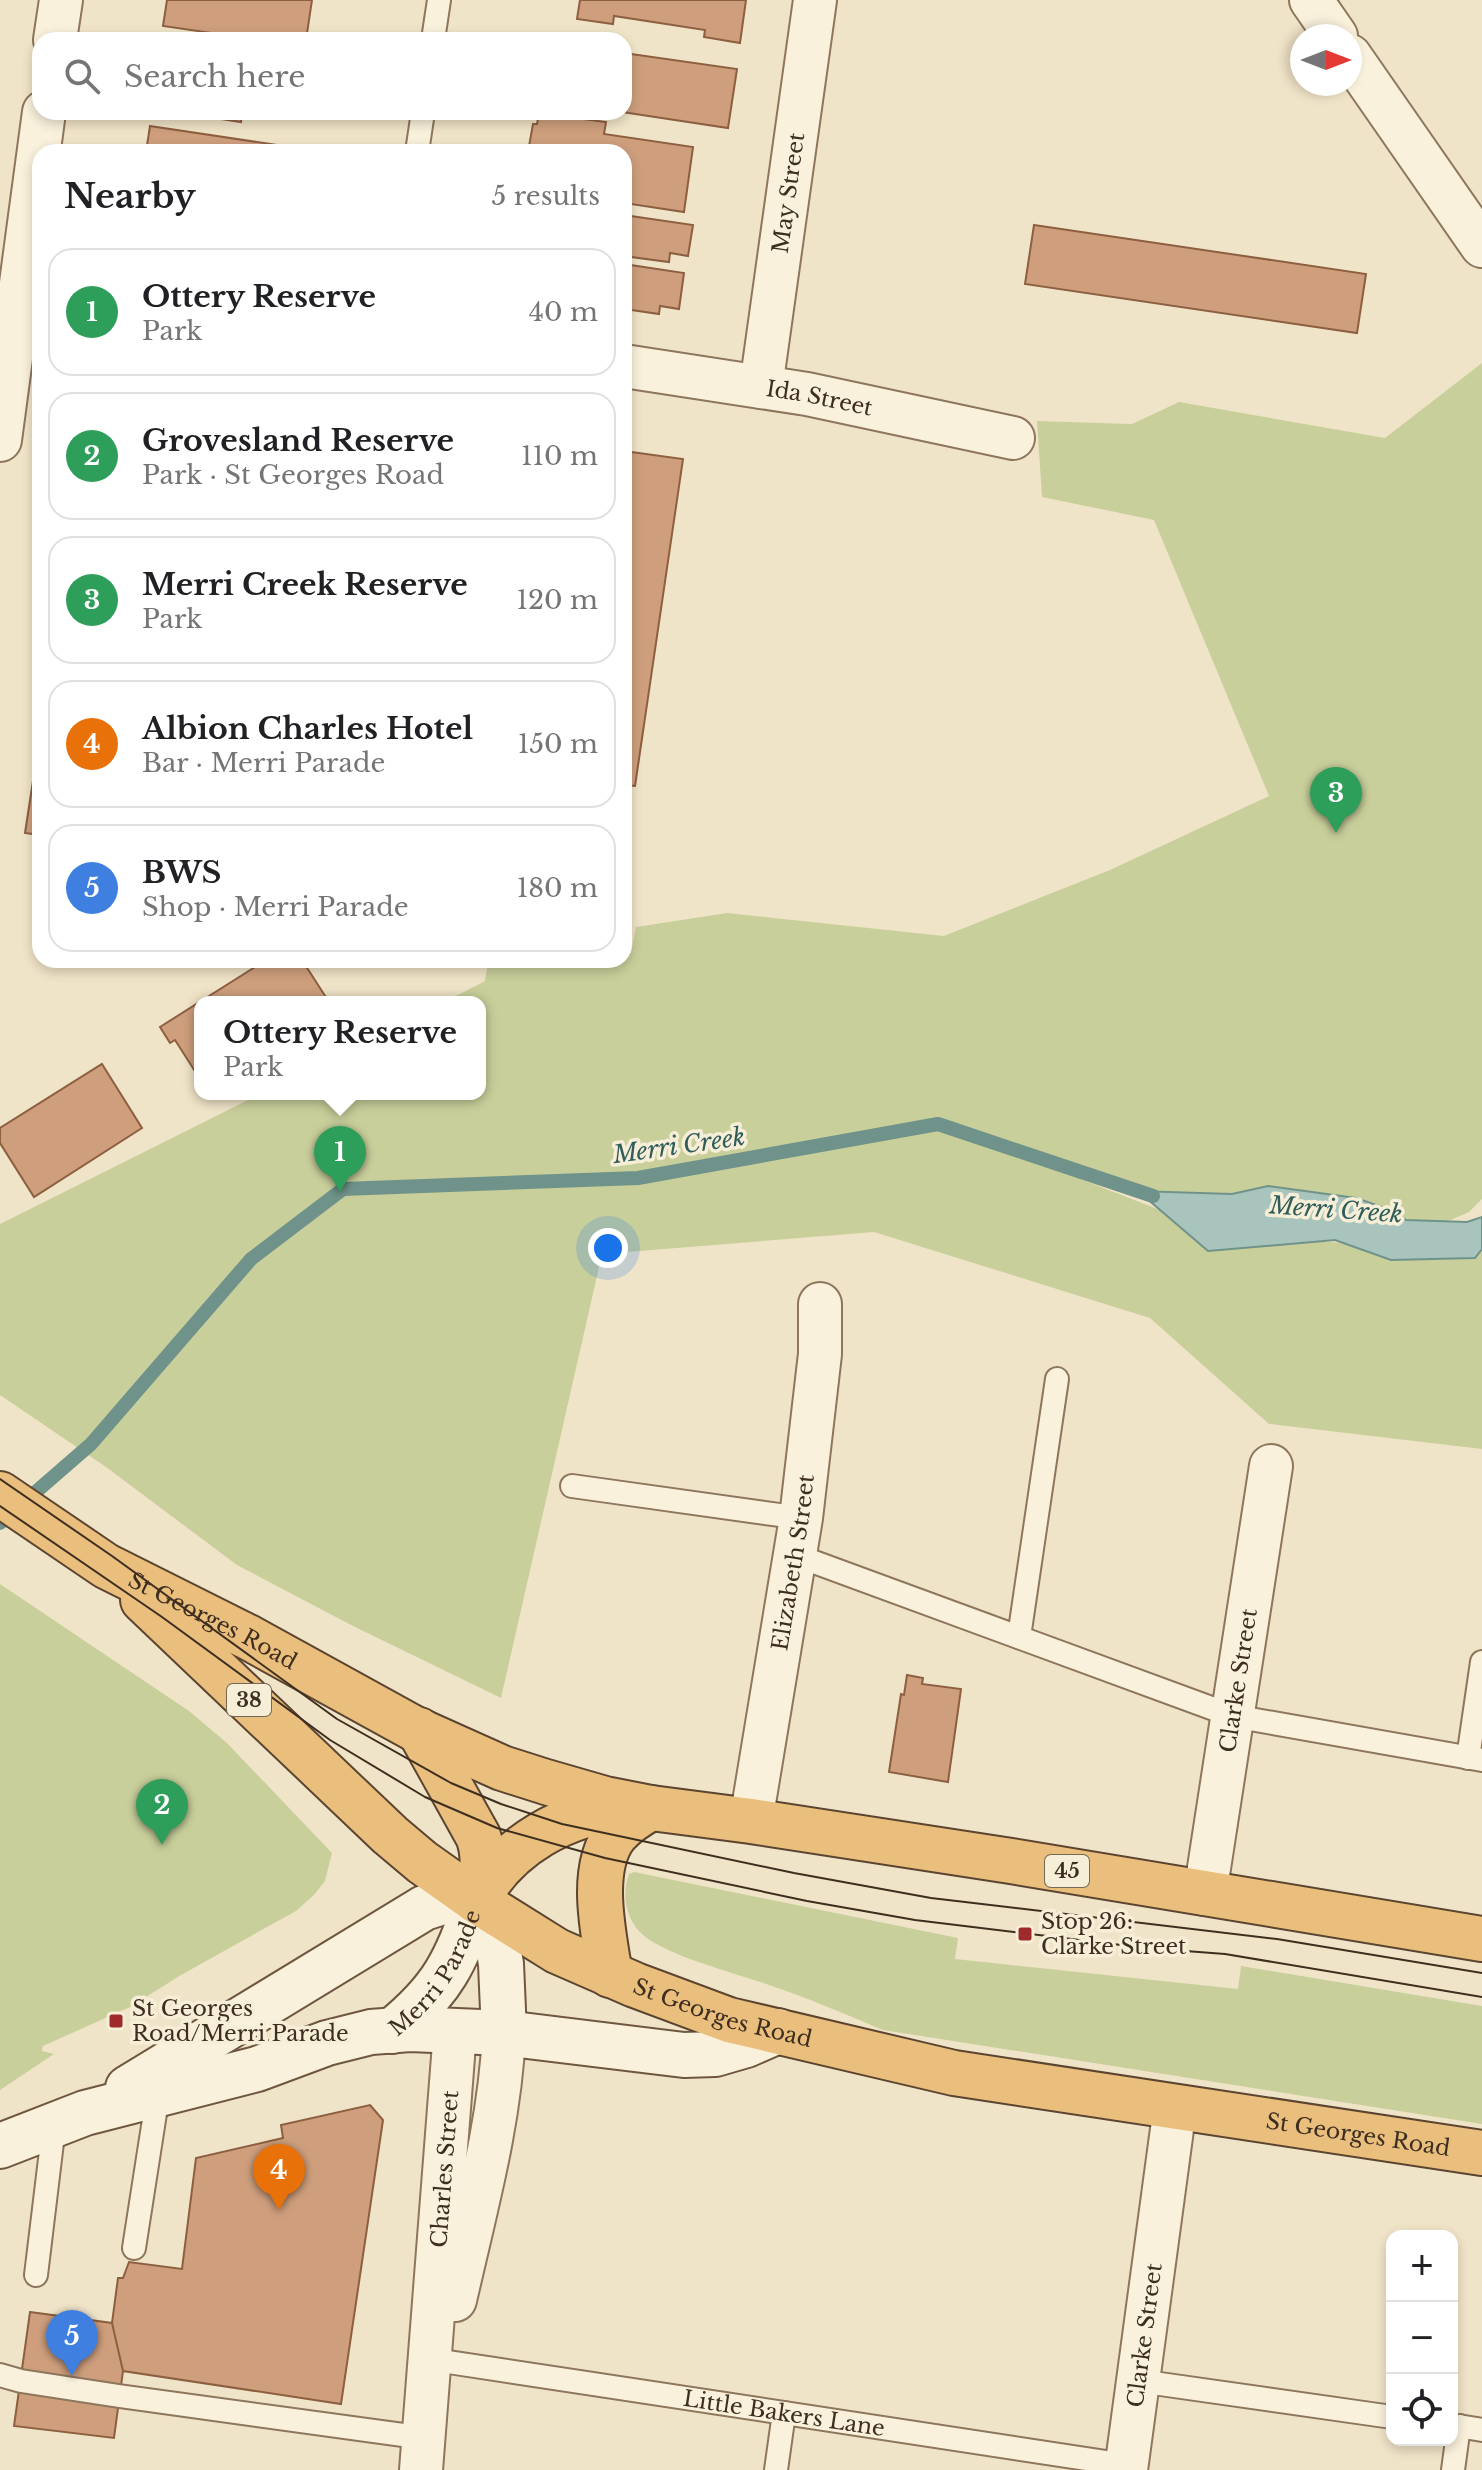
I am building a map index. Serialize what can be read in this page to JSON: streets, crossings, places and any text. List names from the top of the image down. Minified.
{"streets":{"highway":["St Georges Road","38","45"],"main road":["Merri Parade","Charles Street"],"street":["May Street","Ida Street","Elizabeth Street","Clarke Street"],"lane":["Little Bakers Lane"]},"crossings":[["May Street","Ida Street"],["Elizabeth Street","St Georges Road"],["St Georges Road","Clarke Street"],["St Georges Road","Merri Parade"],["St Georges Road","Charles Street"],["Clarke Street","Little Bakers Lane"],["Merri Parade","Charles Street"],["Charles Street","Little Bakers Lane"]],"water":["Merri Creek"],"places":{"transit":["Stop 26: Clarke Street","St Georges Road/Merri Parade"]},"north":"right","page":{"search":"Search here","heading":["Nearby","5 results"],"list":[{"mark":"1","name":"Ottery Reserve","note":"Park","value":"40 m"},{"mark":"2","name":"Grovesland Reserve","note":"Park · St Georges Road","value":"110 m"},{"mark":"3","name":"Merri Creek Reserve","note":"Park","value":"120 m"},{"mark":"4","name":"Albion Charles Hotel","note":"Bar · Merri Parade","value":"150 m"},{"mark":"5","name":"BWS","note":"Shop · Merri Parade","value":"180 m"}],"pins":["3","1","2","4","5"],"popup":["Ottery Reserve","Park"],"map_buttons":["+","−"]}}
